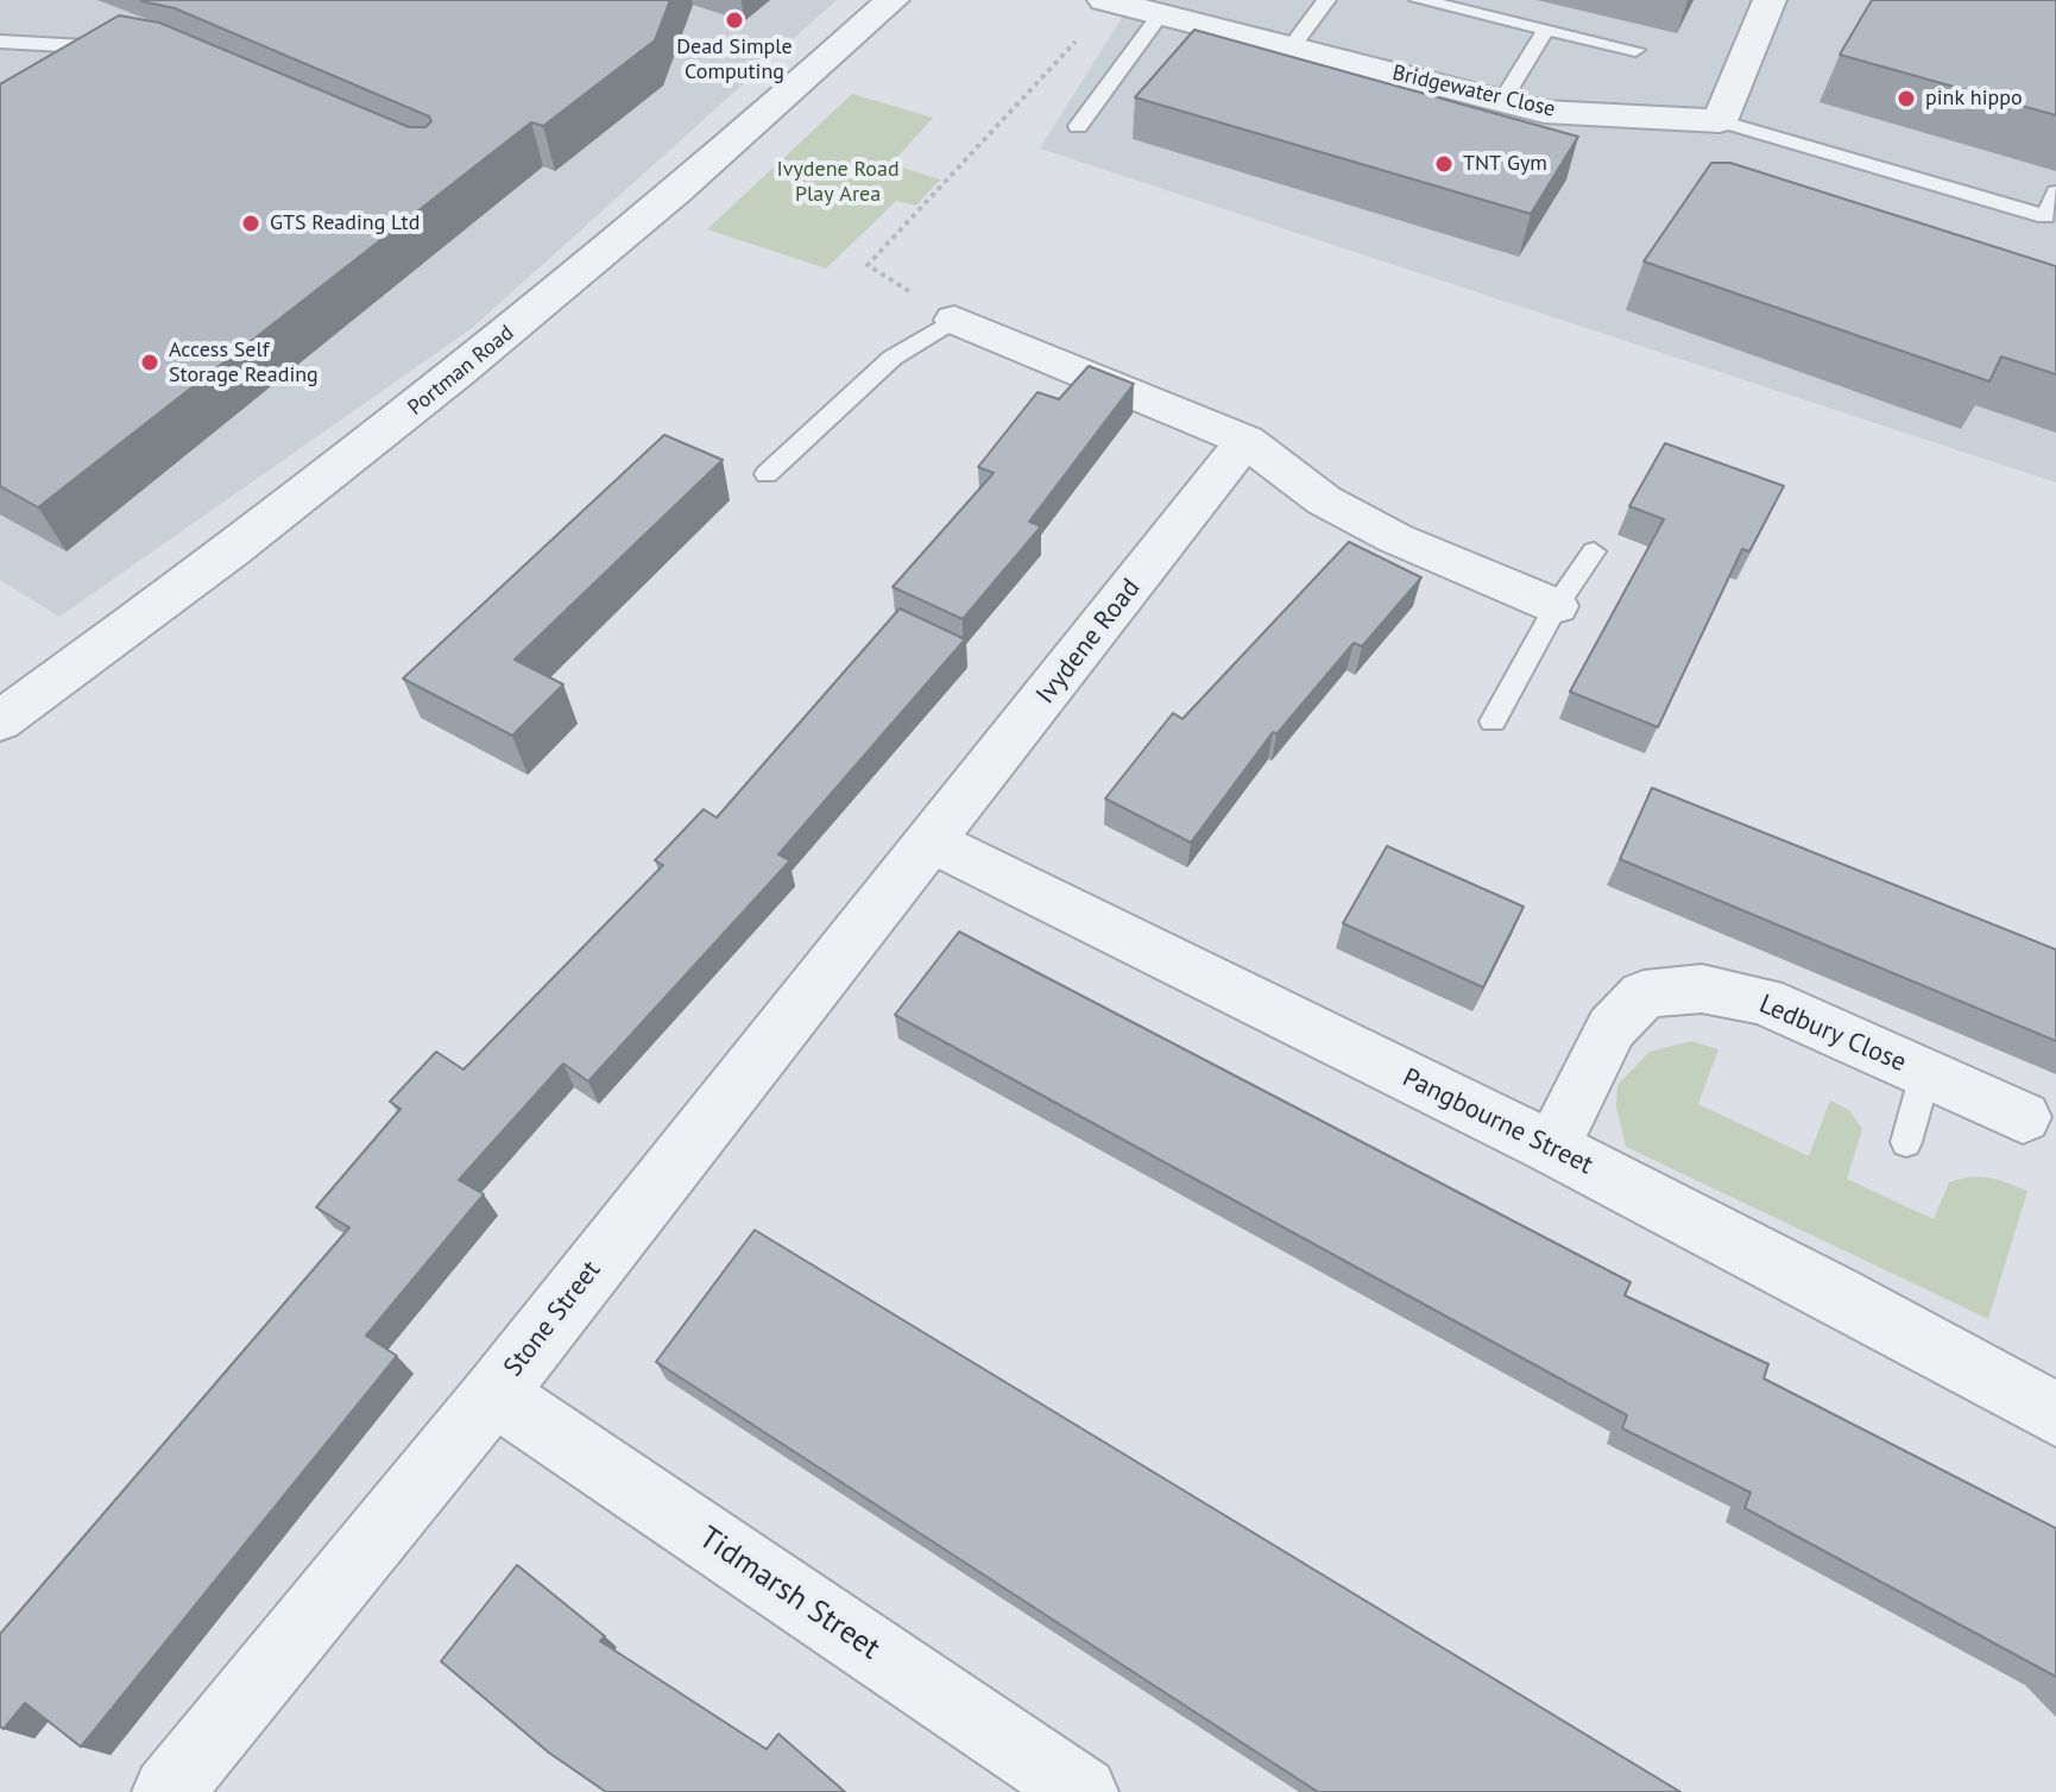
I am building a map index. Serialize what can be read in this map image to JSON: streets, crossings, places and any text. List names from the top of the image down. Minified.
{"streets":{"street":["Bridgewater Close","Portman Road","Ivydene Road","Ledbury Close","Pangbourne Street","Stone Street","Tidmarsh Street"]},"crossings":[["Ivydene Road","Pangbourne Street"],["Ivydene Road","Stone Street"],["Ledbury Close","Pangbourne Street"],["Pangbourne Street","Stone Street"],["Stone Street","Tidmarsh Street"]],"parks":["Ivydene Road Play Area"],"places":["Dead Simple Computing","pink hippo","TNT Gym","GTS Reading Ltd","Access Self Storage Reading"]}
